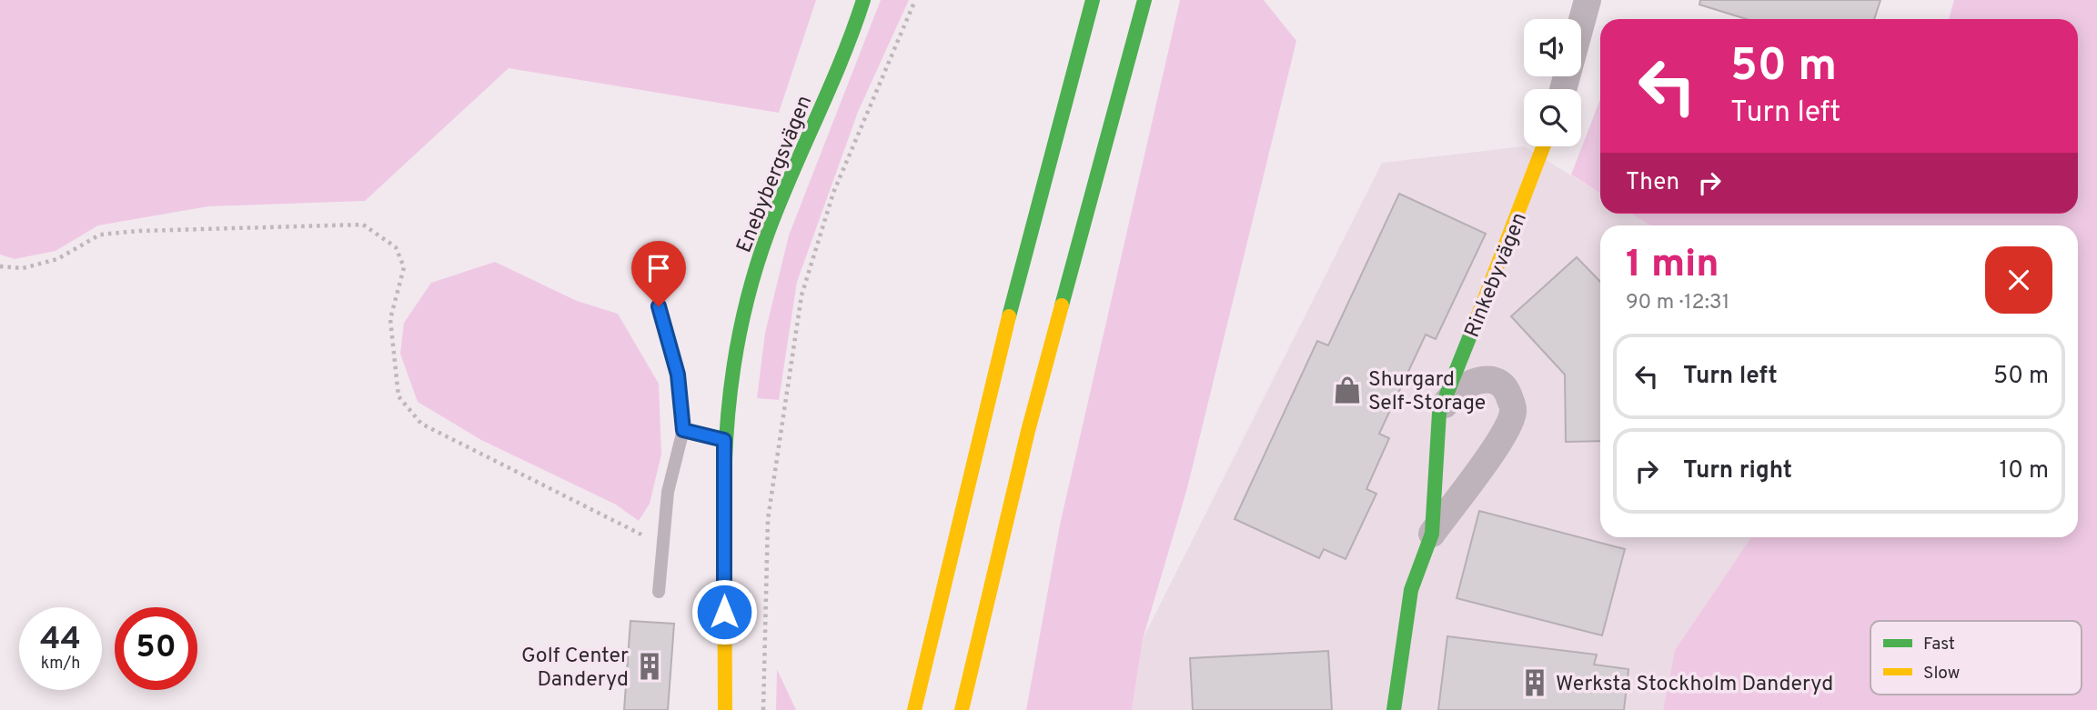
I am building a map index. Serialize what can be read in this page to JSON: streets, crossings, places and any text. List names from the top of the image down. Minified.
{"streets":{"main road":["Enebybergsvägen","Rinkebyvägen"]},"places":{"shop":["Shurgard Self-Storage"],"building":["Golf Center Danderyd","Werksta Stockholm Danderyd"]},"legend":["Fast","Slow"],"page":{"turn":["50 m","Turn left"],"then":"Then","heading":["1 min","90 m · 12:31"],"list":[{"name":"Turn left","value":"50 m"},{"name":"Turn right","value":"10 m"}],"speed":"44 km/h","limit":"50"}}
